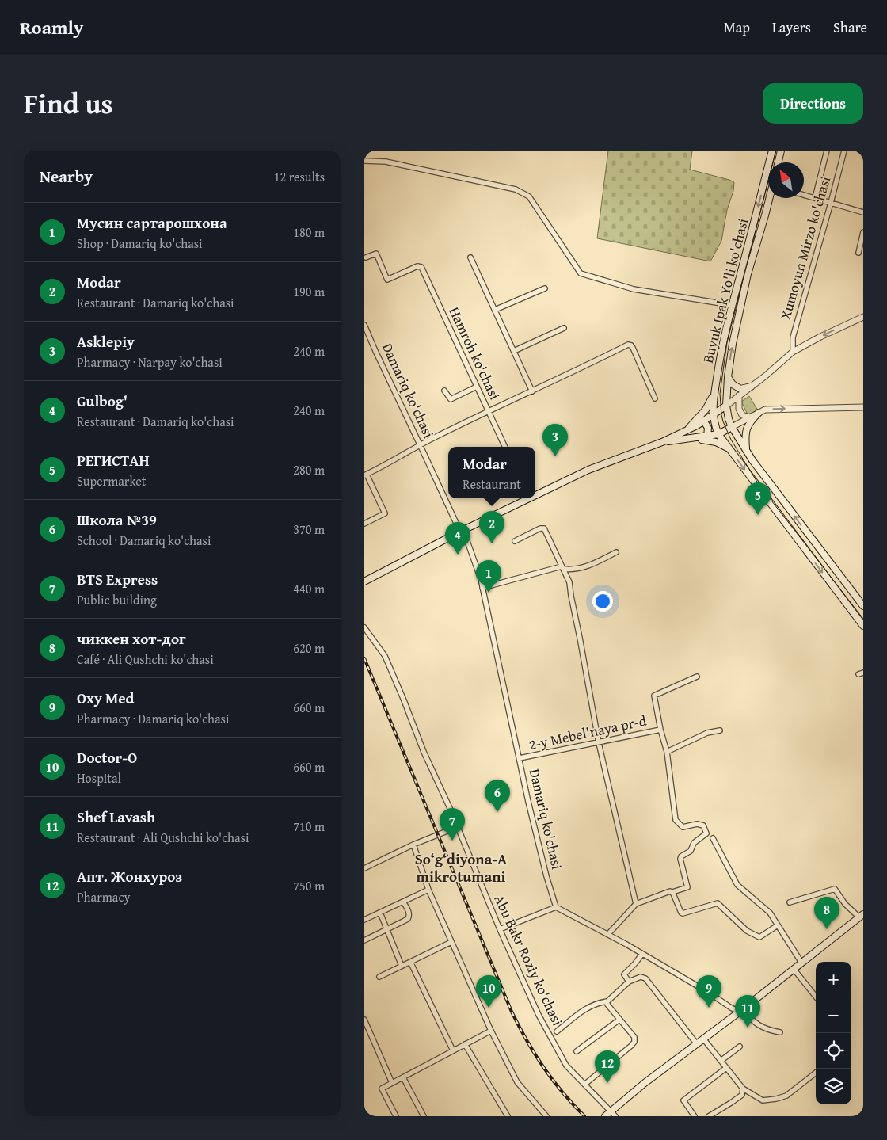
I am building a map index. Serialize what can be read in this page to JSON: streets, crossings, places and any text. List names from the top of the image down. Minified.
{"streets":{"main road":["Buyuk Ipak Yo'li ko'chasi"],"street":["Xumoyun Mirzo ko'chasi","Hamroh ko'chasi","Damariq ko'chasi","2-y Mebel'naya pr-d","Abu Bakr Roziy ko'chasi"]},"crossings":[["Damariq ko'chasi","2-y Mebel'naya pr-d"]],"districts":["So‘g‘diyona-А mikrotumani"],"north":"top left","page":{"header":"Roamly","nav":["Map","Layers","Share"],"title":"Find us","buttons":"Directions","heading":["Nearby","12 results"],"list":[{"mark":"1","name":"Мусин сартарошхона","note":"Shop · Damariq ko'chasi","value":"180 m"},{"mark":"2","name":"Modar","note":"Restaurant · Damariq ko'chasi","value":"190 m"},{"mark":"3","name":"Asklepiy","note":"Pharmacy · Narpay ko'chasi","value":"240 m"},{"mark":"4","name":"Gulbog'","note":"Restaurant · Damariq ko'chasi","value":"240 m"},{"mark":"5","name":"РЕГИСТАН","note":"Supermarket","value":"280 m"},{"mark":"6","name":"Школа №39","note":"School · Damariq ko'chasi","value":"370 m"},{"mark":"7","name":"BTS Express","note":"Public building","value":"440 m"},{"mark":"8","name":"чиккен хот-дог","note":"Café · Ali Qushchi ko'chasi","value":"620 m"},{"mark":"9","name":"Oxy Med","note":"Pharmacy · Damariq ko'chasi","value":"660 m"},{"mark":"10","name":"Doctor-O","note":"Hospital","value":"660 m"},{"mark":"11","name":"Shef Lavash","note":"Restaurant · Ali Qushchi ko'chasi","value":"710 m"},{"mark":"12","name":"Апт. Жонхуроз","note":"Pharmacy","value":"750 m"}],"pins":["3","5","2","4","1","6","7","8","9","10","11","12"],"popup":["Modar","Restaurant"],"map_buttons":["+","−"]}}
